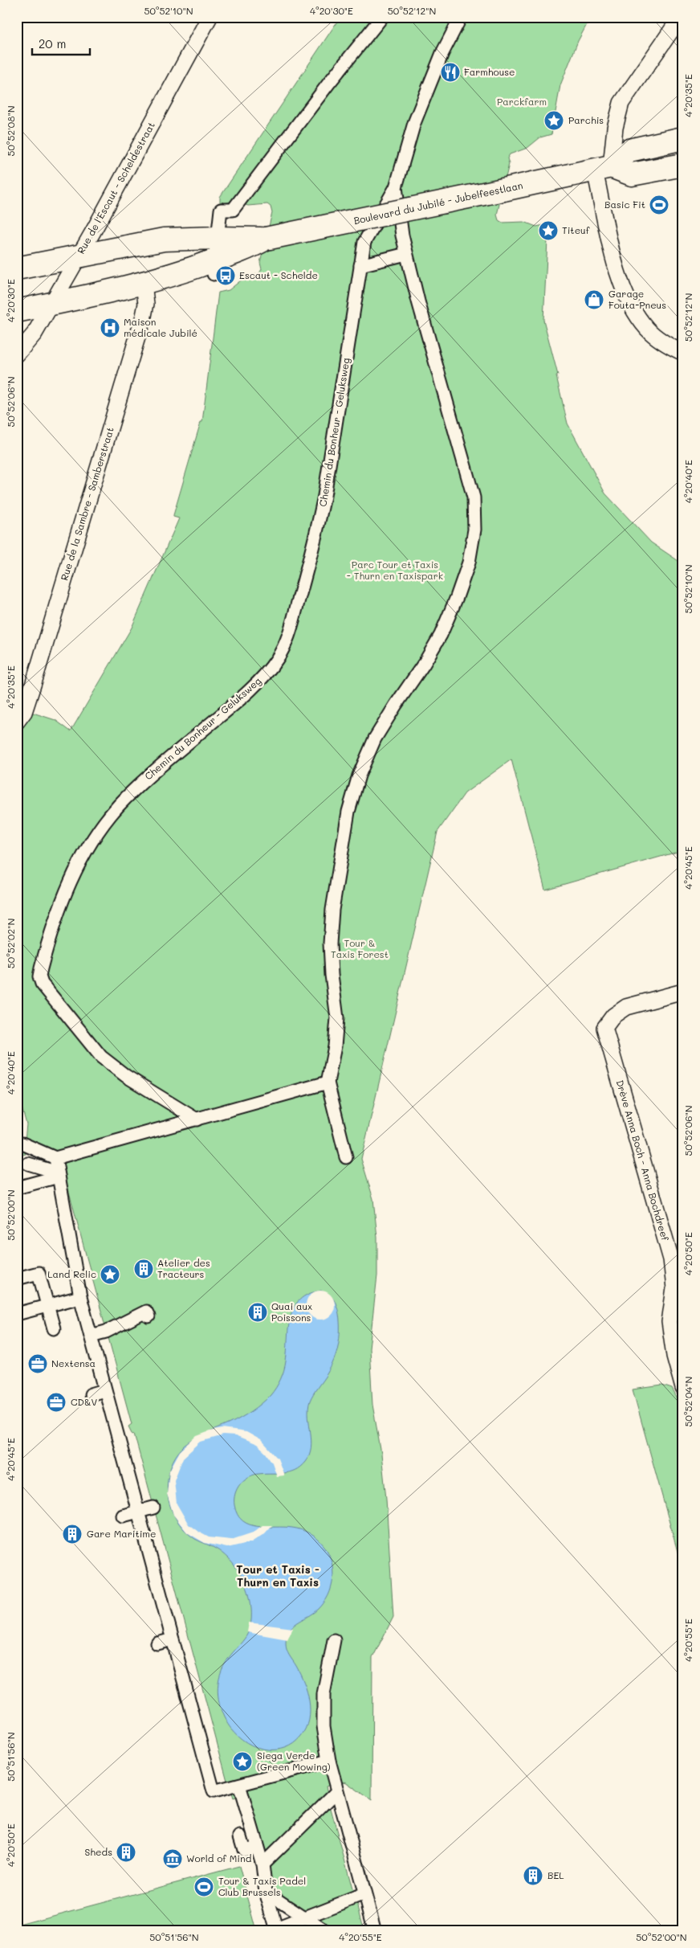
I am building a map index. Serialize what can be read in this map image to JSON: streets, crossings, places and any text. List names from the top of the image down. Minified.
{"streets":{"main road":["Boulevard du Jubilé - Jubelfeestlaan"],"street":["Rue de l'Escaut - Scheldestraat","Chemin du Bonheur - Geluksweg","Rue de la Sambre - Samberstraat","Drève Anna Boch - Anna Bochdreef"]},"crossings":[["Rue de l'Escaut - Scheldestraat","Boulevard du Jubilé - Jubelfeestlaan"],["Boulevard du Jubilé - Jubelfeestlaan","Rue de la Sambre - Samberstraat"]],"districts":["Tour et Taxis - Thurn en Taxis"],"parks":["Parckfarm","Parc Tour et Taxis - Thurn en Taxispark","Tour & Taxis Forest"],"places":{"restaurant":["Farmhouse"],"place":["Parchis","Titeuf","Land Relic","Siega Verde (Green Mowing)"],"sports":["Basic Fit","Tour & Taxis Padel Club Brussels"],"bus stop":["Escaut - Schelde"],"shop":["Garage Fouta-Pneus"],"hospital":["Maison médicale Jubilé"],"building":["Atelier des Tracteurs","Quai aux Poissons","Gare Maritime","Sheds","BEL"],"office":["Nextensa","CD&V"],"museum":["World of Mind"]},"scale_bar":"20 m","coordinates":["50°52'10\"N","4°20'30\"E","50°52'12\"N","4°20'35\"E","50°52'08\"N","50°52'06\"N","4°20'40\"E","4°20'45\"E","50°52'02\"N","50°52'00\"N","4°20'50\"E","50°52'04\"N","4°20'55\"E","50°51'56\"N"]}
